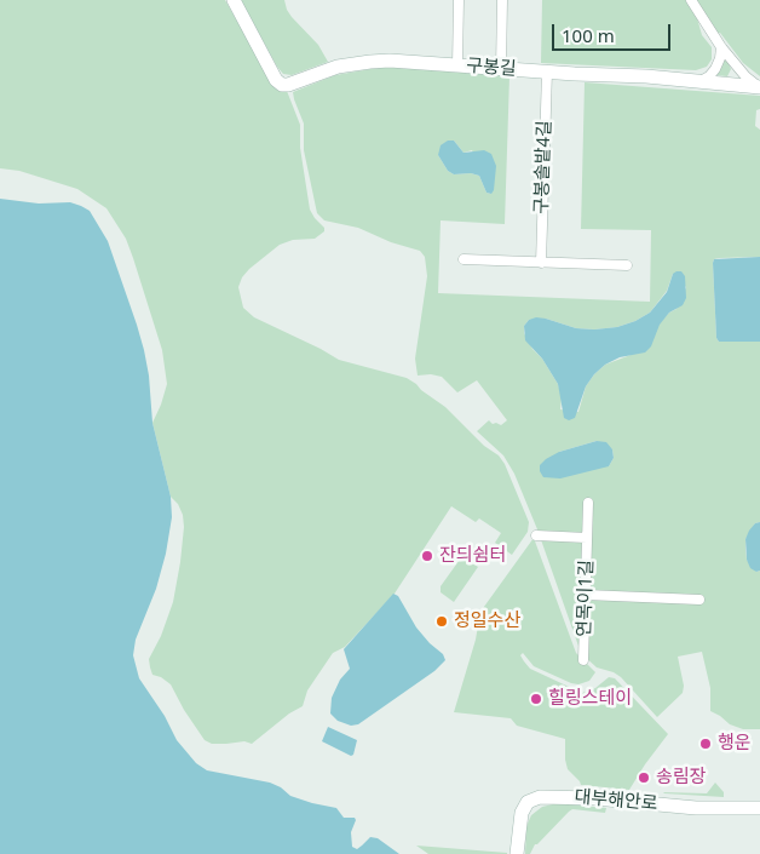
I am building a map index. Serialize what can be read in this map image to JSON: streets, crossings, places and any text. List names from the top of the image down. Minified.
{"streets":{"street":["구봉길","구봉솔밭4길","연목이1길","대부해안로"]},"crossings":[["구봉길","구봉솔밭4길"]],"places":["잔듸쉼터","정일수산","힐링스테이","행운","송림장"],"scale_bar":"100 m"}
